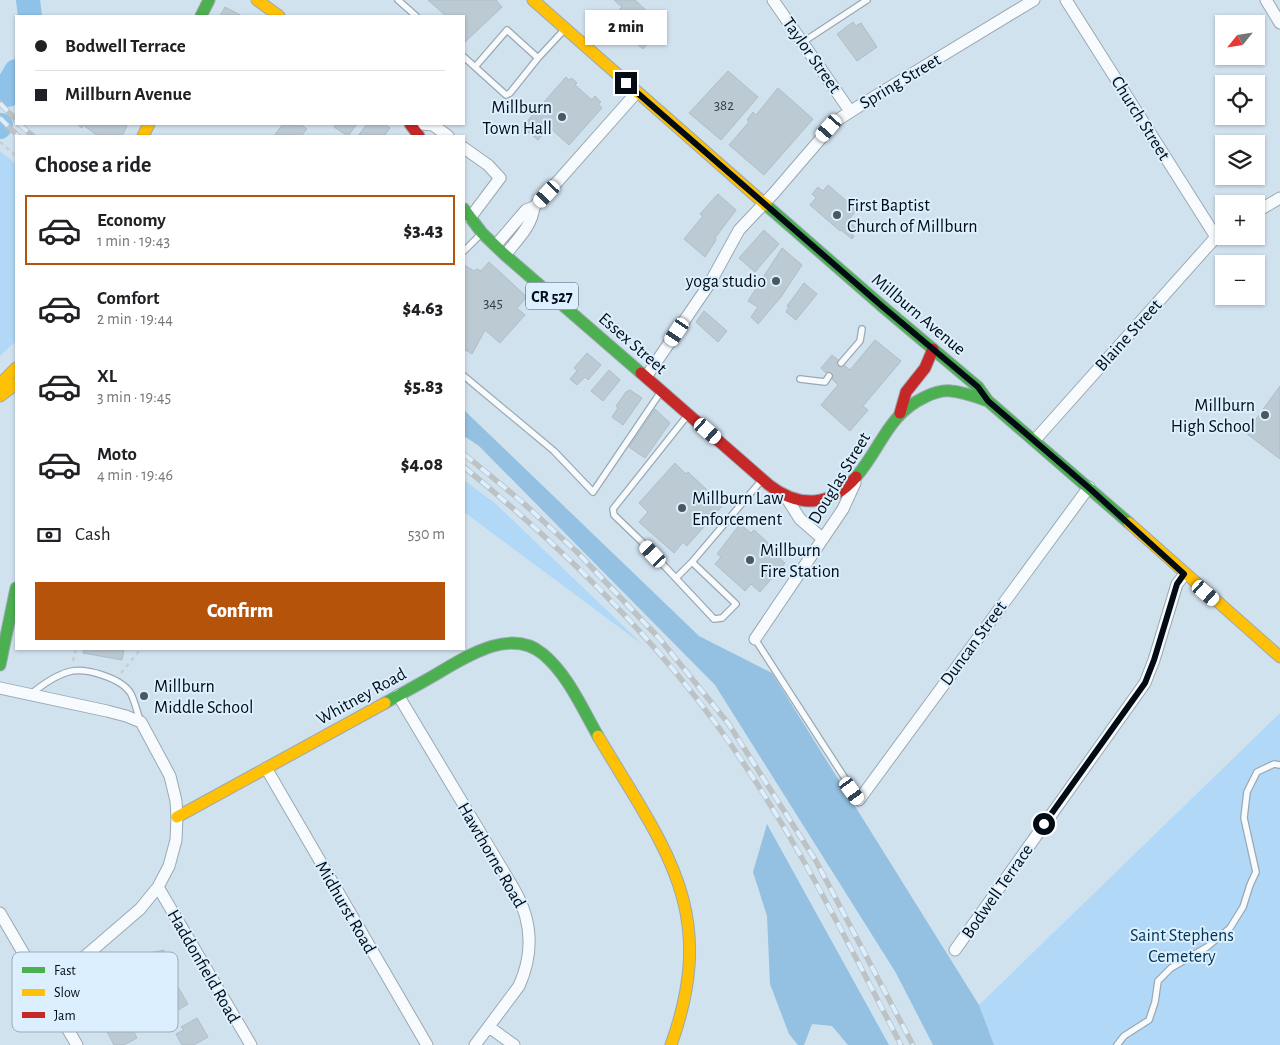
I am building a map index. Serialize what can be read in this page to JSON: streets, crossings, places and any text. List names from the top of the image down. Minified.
{"streets":{"main road":["CR 527","Millburn Avenue","Essex Street","Douglas Street","Whitney Road"],"street":["Taylor Street","Spring Street","Church Street","Blaine Street","Duncan Street","Hawthorne Road","Bodwell Terrace","Midhurst Road","Haddonfield Road"]},"crossings":[["Taylor Street","Spring Street"],["Spring Street","Millburn Avenue"],["Spring Street","Essex Street"],["Millburn Avenue","Blaine Street"],["Millburn Avenue","Douglas Street"],["Millburn Avenue","Duncan Street"],["Millburn Avenue","Bodwell Terrace"],["Essex Street","Douglas Street"],["Whitney Road","Hawthorne Road"],["Whitney Road","Midhurst Road"]],"parks":["Saint Stephens Cemetery"],"places":["Millburn Town Hall","First Baptist Church of Millburn","yoga studio","Millburn High School","Millburn Law Enforcement","Millburn Fire Station","Millburn Middle School"],"house_numbers":["382","345"],"legend":["Fast","Slow","Jam"],"north":"bottom left","page":{"bubble":"2 min","map_buttons":["+","−"],"banner":["Bodwell Terrace","Millburn Avenue"],"heading":"Choose a ride","list":[{"name":"Economy","note":"1 min · 19:43","value":"$3.43"},{"name":"Comfort","note":"2 min · 19:44","value":"$4.63"},{"name":"XL","note":"3 min · 19:45","value":"$5.83"},{"name":"Moto","note":"4 min · 19:46","value":"$4.08"}],"pay":["Cash","530 m"],"buttons":"Confirm"}}
